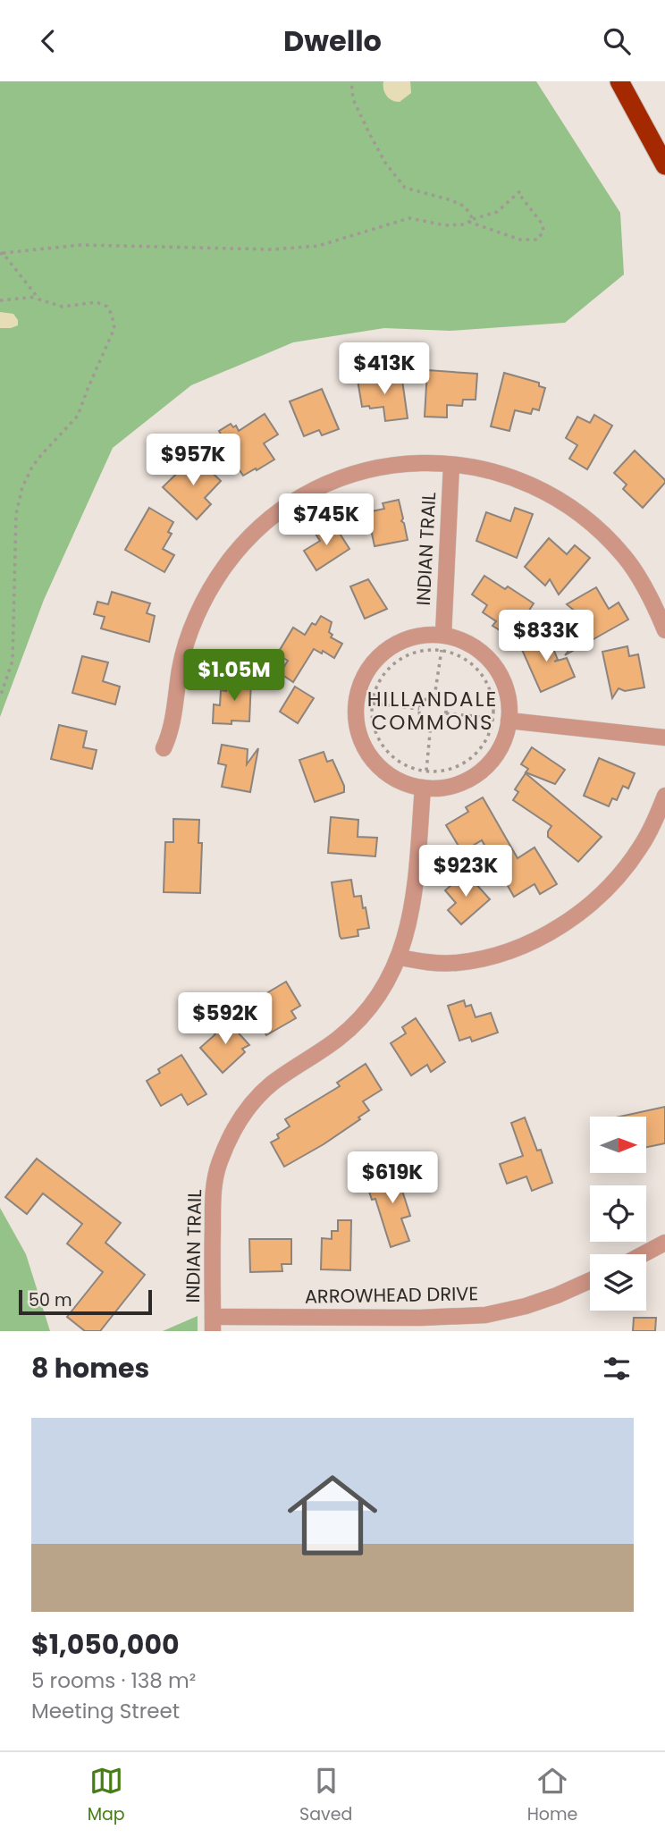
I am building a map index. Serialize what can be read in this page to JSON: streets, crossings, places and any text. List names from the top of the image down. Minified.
{"streets":{"street":["INDIAN TRAIL","ARROWHEAD DRIVE"]},"crossings":[["INDIAN TRAIL","ARROWHEAD DRIVE"]],"districts":["HILLANDALE COMMONS"],"scale_bar":"50 m","north":"right","page":{"header":"Dwello","price":["$413K","$957K","$745K","$833K","$1.05M","$923K","$592K","$619K"],"scale":"50 m","heading":"8 homes","list":[{"name":"$1,050,000","note":"5 rooms · 138 m² · Meeting Street"}],"tabs":["Map","Saved","Home"]}}
